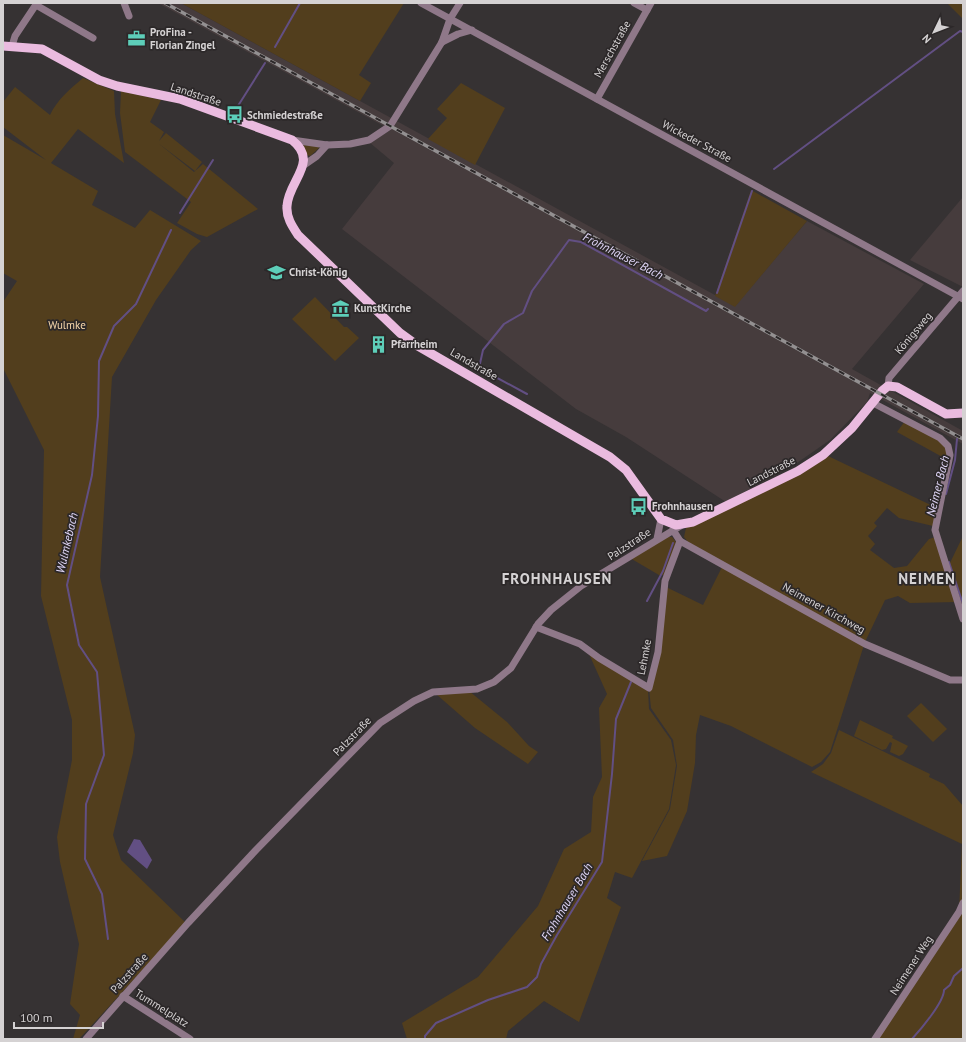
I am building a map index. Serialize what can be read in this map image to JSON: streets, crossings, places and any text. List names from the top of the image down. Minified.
{"streets":{"main road":["Landstraße"],"street":["Merschstraße","Wickeder Straße","Königsweg","Palzstraße","Neimener Kirchweg","Lehmke","Neimener Weg","Tummelplatz"]},"crossings":[["Merschstraße","Wickeder Straße"],["Landstraße","Königsweg"],["Landstraße","Palzstraße"],["Wickeder Straße","Königsweg"],["Palzstraße","Lehmke"],["Palzstraße","Tummelplatz"],["Neimener Kirchweg","Lehmke"]],"districts":["FROHNHAUSEN","NEIMEN"],"water":["Frohnhauser Bach","Neimer Bach","Wulmkebach"],"parks":["Wulmke"],"places":{"office":["ProFina - Florian Zingel"],"bus stop":["Schmiedestraße","Frohnhausen"],"school or university":["Christ-König"],"museum":["KunstKirche"],"building":["Pfarrheim"]},"scale_bar":"100 m","north":"bottom left"}
